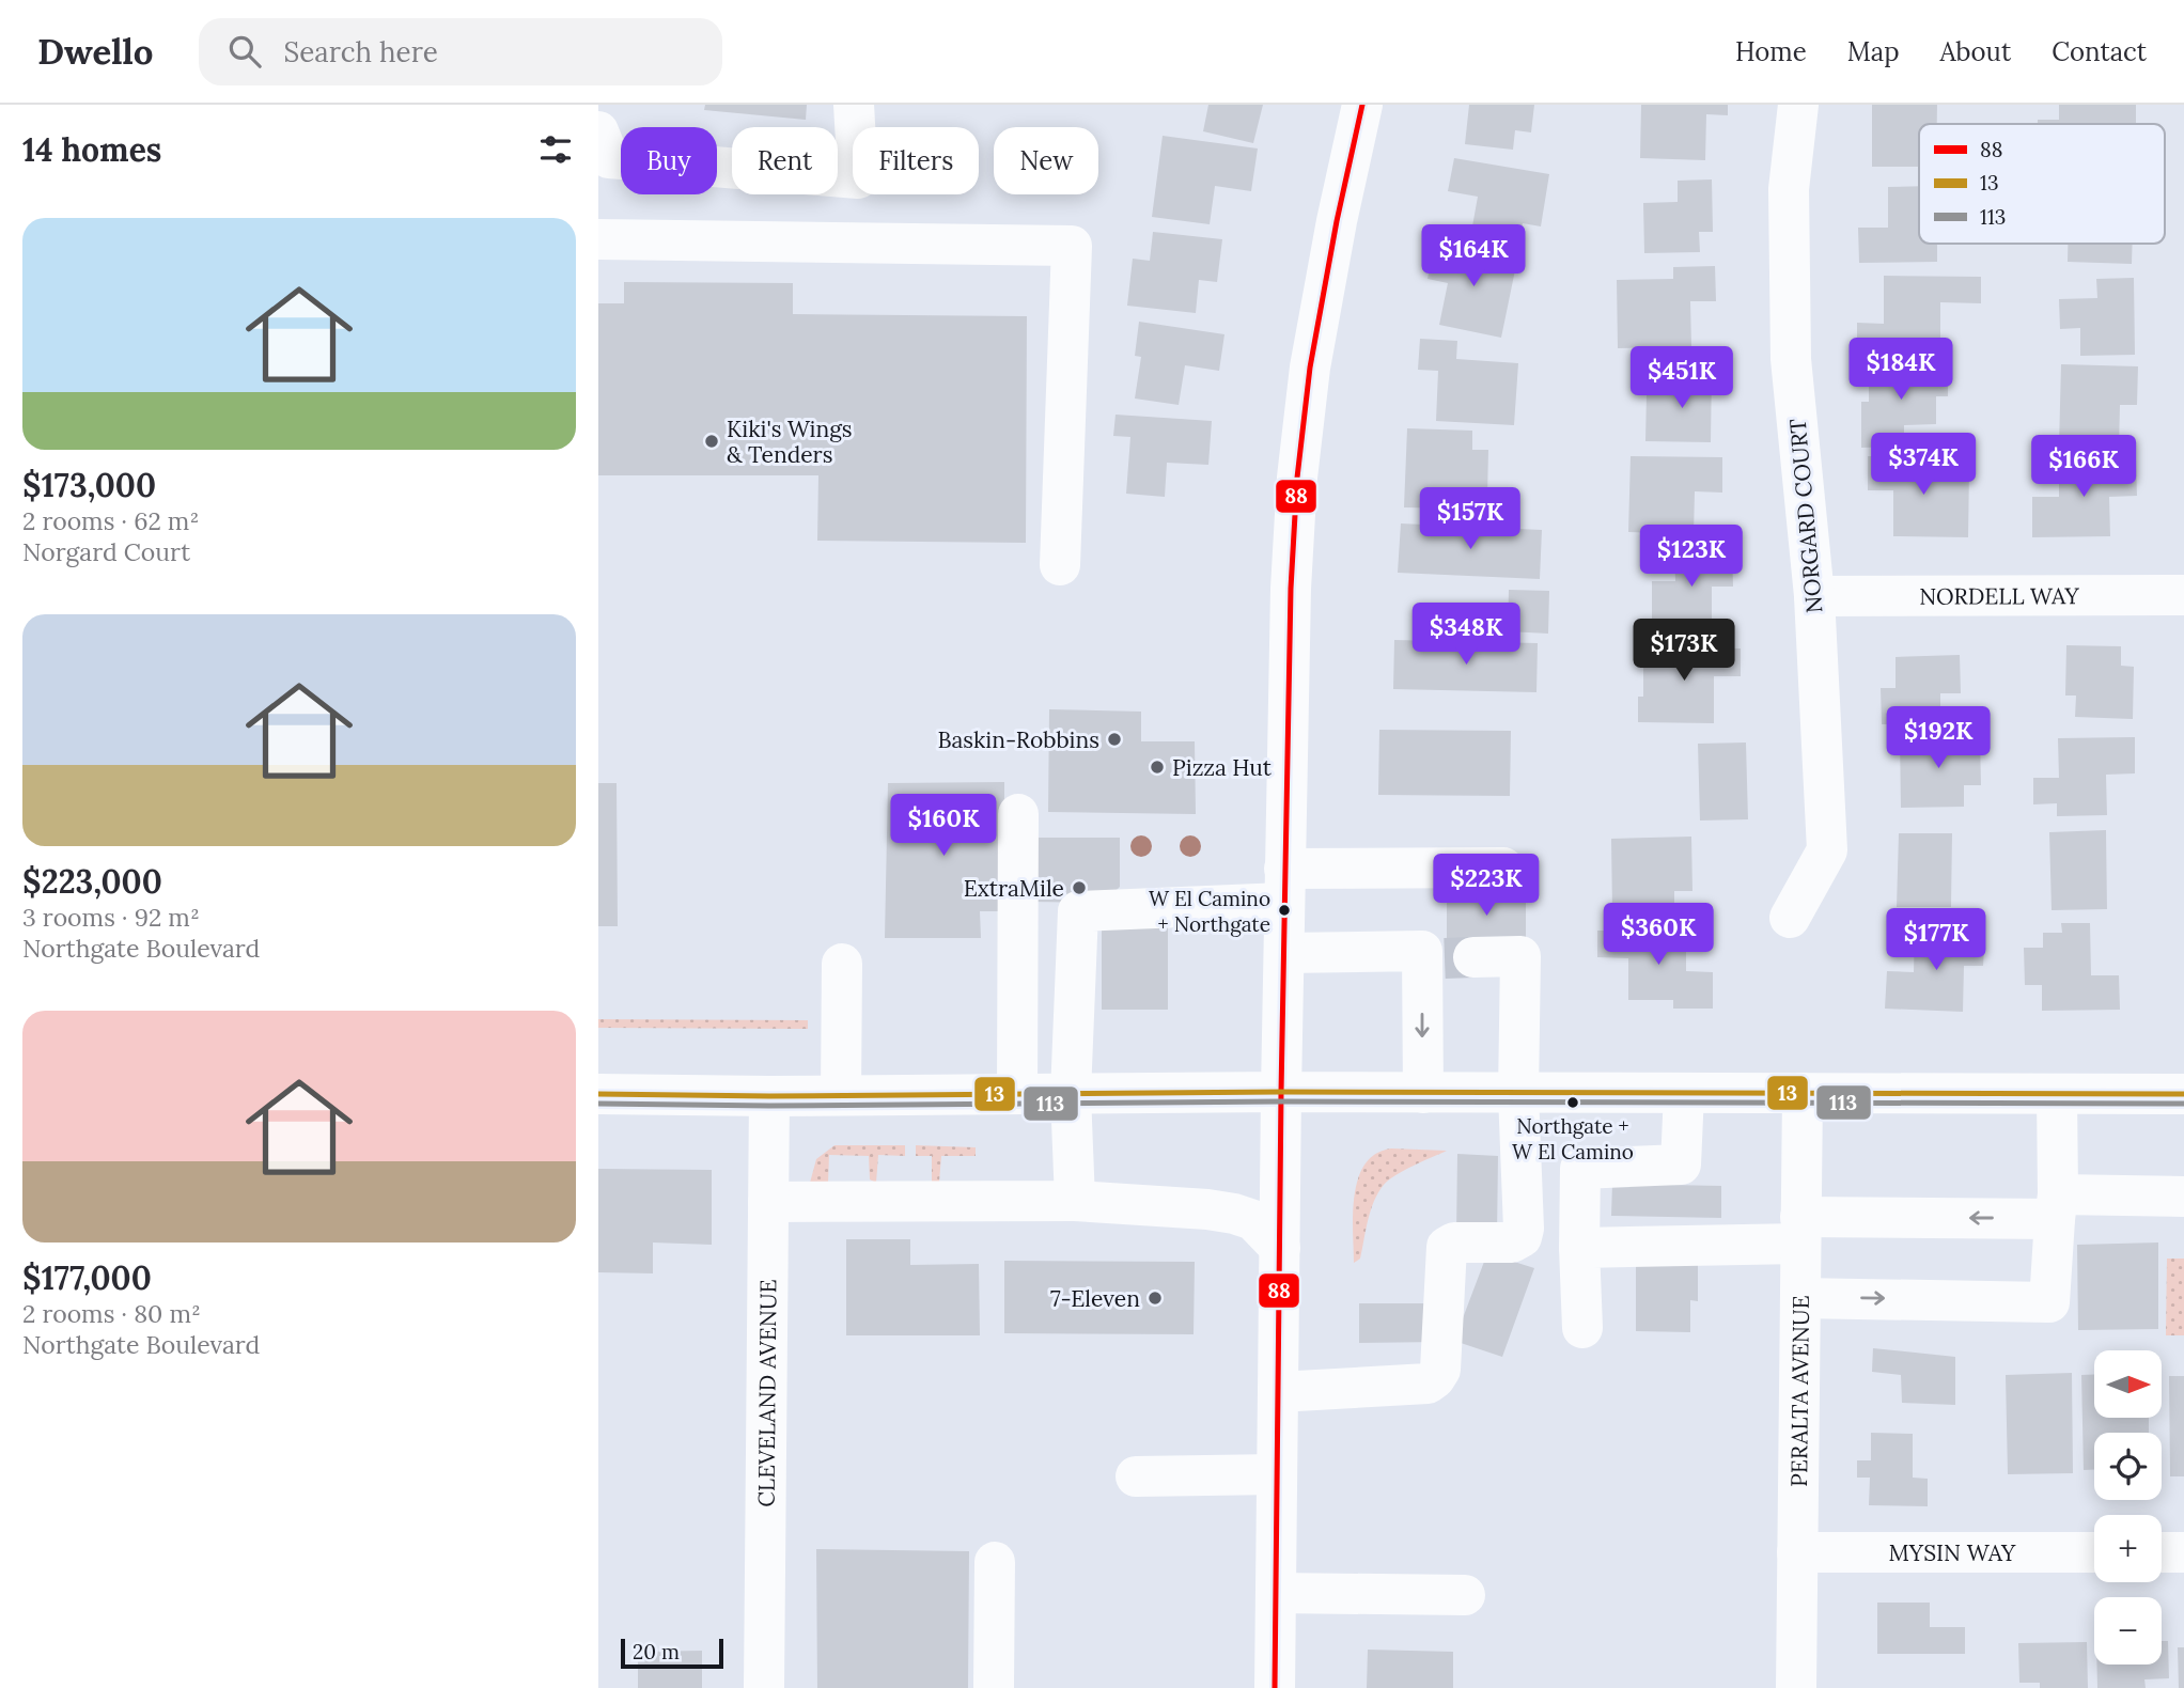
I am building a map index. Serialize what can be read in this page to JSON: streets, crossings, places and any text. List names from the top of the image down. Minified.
{"streets":{"main road":["NORGARD COURT","NORDELL WAY","PERALTA AVENUE","CLEVELAND AVENUE","MYSIN WAY"]},"crossings":[["NORGARD COURT","NORDELL WAY"],["PERALTA AVENUE","MYSIN WAY"]],"places":["Kiki's Wings & Tenders","Baskin-Robbins","Pizza Hut","ExtraMile","W El Camino + Northgate","Northgate + W El Camino","7-Eleven"],"lines":["transit line 88","transit line 13","transit line 113"],"legend":["88","13","113"],"scale_bar":"20 m","north":"right","page":{"header":"Dwello","search":"Search here","nav":["Home","Map","About","Contact"],"heading":"14 homes","chip":["Buy","Rent","Filters","New"],"list":[{"name":"$173,000","note":"2 rooms · 62 m² · Norgard Court"},{"name":"$223,000","note":"3 rooms · 92 m² · Northgate Boulevard"},{"name":"$177,000","note":"2 rooms · 80 m² · Northgate Boulevard"}],"price":["$164K","$184K","$451K","$374K","$166K","$157K","$123K","$348K","$173K","$192K","$160K","$223K","$360K","$177K"],"map_buttons":["+","−"],"scale":"20 m"}}
